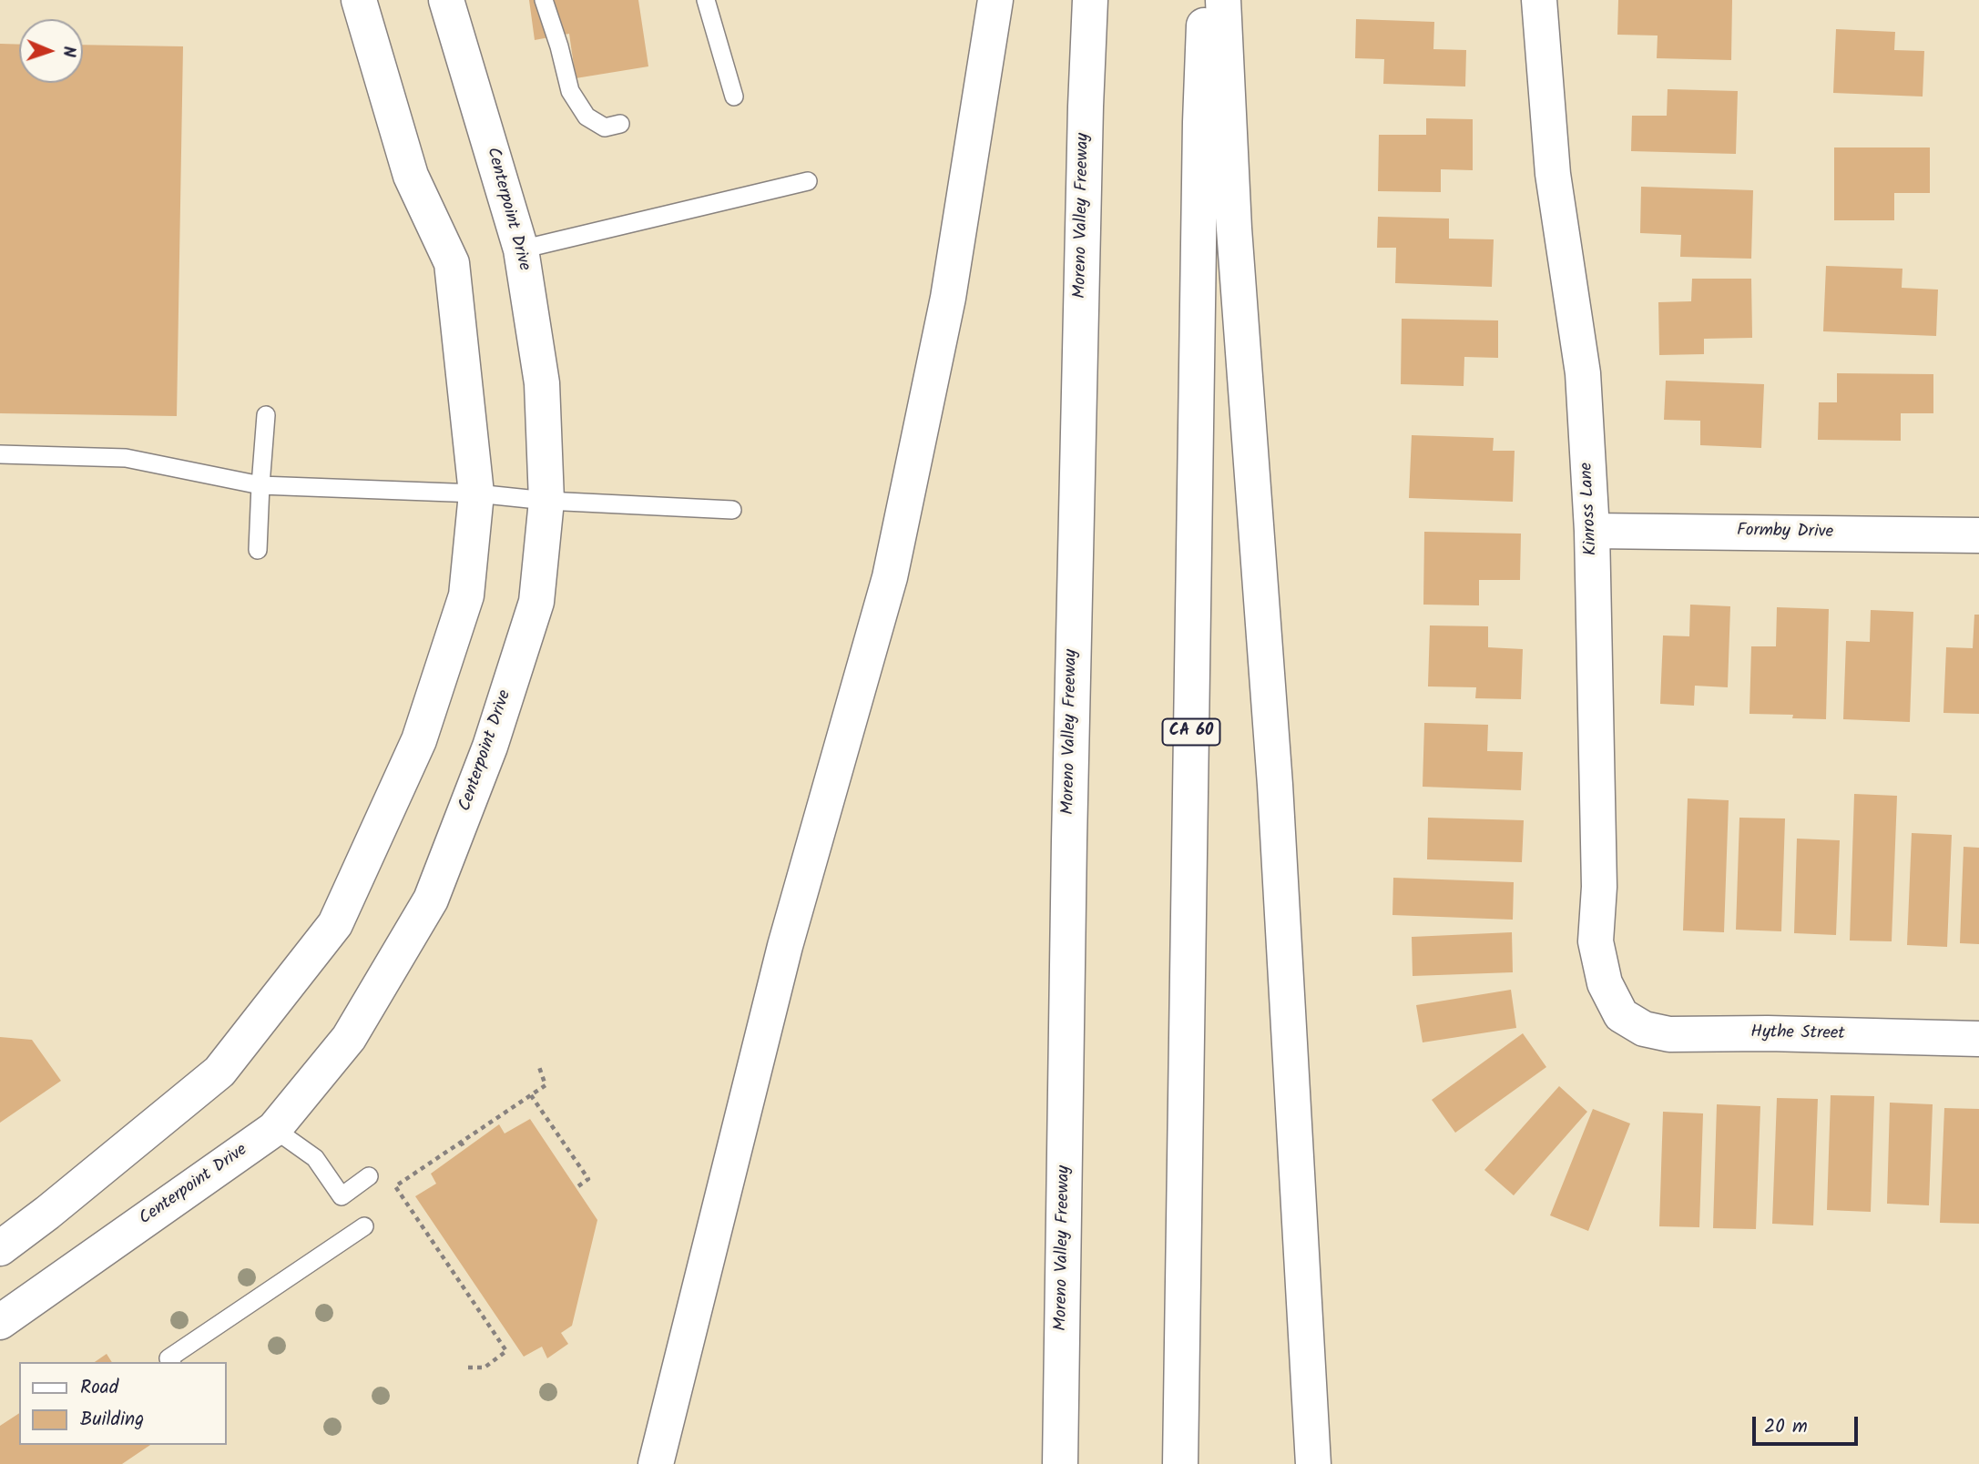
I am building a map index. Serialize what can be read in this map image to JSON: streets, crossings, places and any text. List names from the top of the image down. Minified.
{"streets":{"main road":["Centerpoint Drive","Moreno Valley Freeway","Kinross Lane","Formby Drive","CA 60","Hythe Street"]},"crossings":[["Kinross Lane","Formby Drive"],["Kinross Lane","Hythe Street"]],"legend":["Road","Building"],"scale_bar":"20 m","north":"right"}
